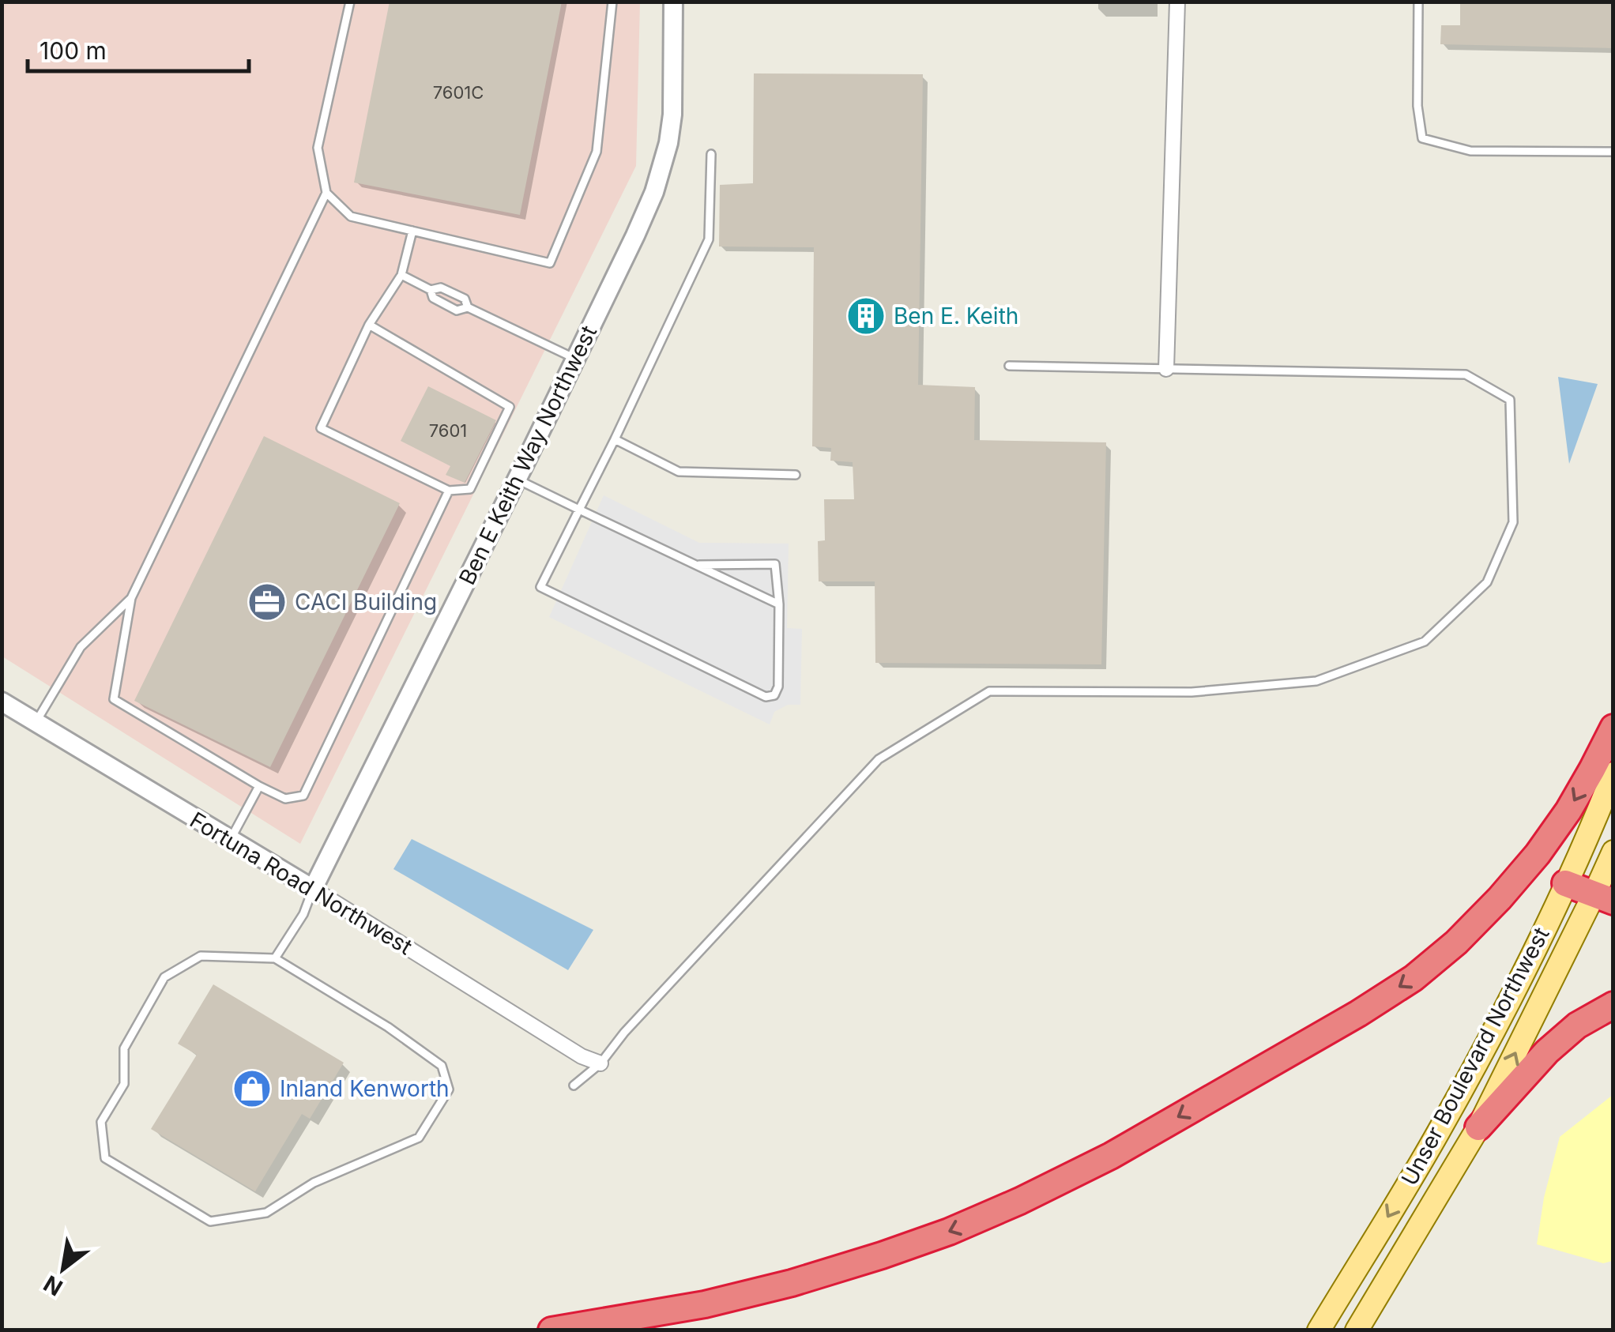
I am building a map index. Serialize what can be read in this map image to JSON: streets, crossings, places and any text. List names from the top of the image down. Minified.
{"streets":{"main road":["Unser Boulevard Northwest"],"street":["Ben E Keith Way Northwest","Fortuna Road Northwest"]},"crossings":[["Ben E Keith Way Northwest","Fortuna Road Northwest"]],"places":{"building":["Ben E. Keith"],"office":["CACI Building"],"shop":["Inland Kenworth"]},"house_numbers":["7601C","7601"],"scale_bar":"100 m","north":"bottom left"}
